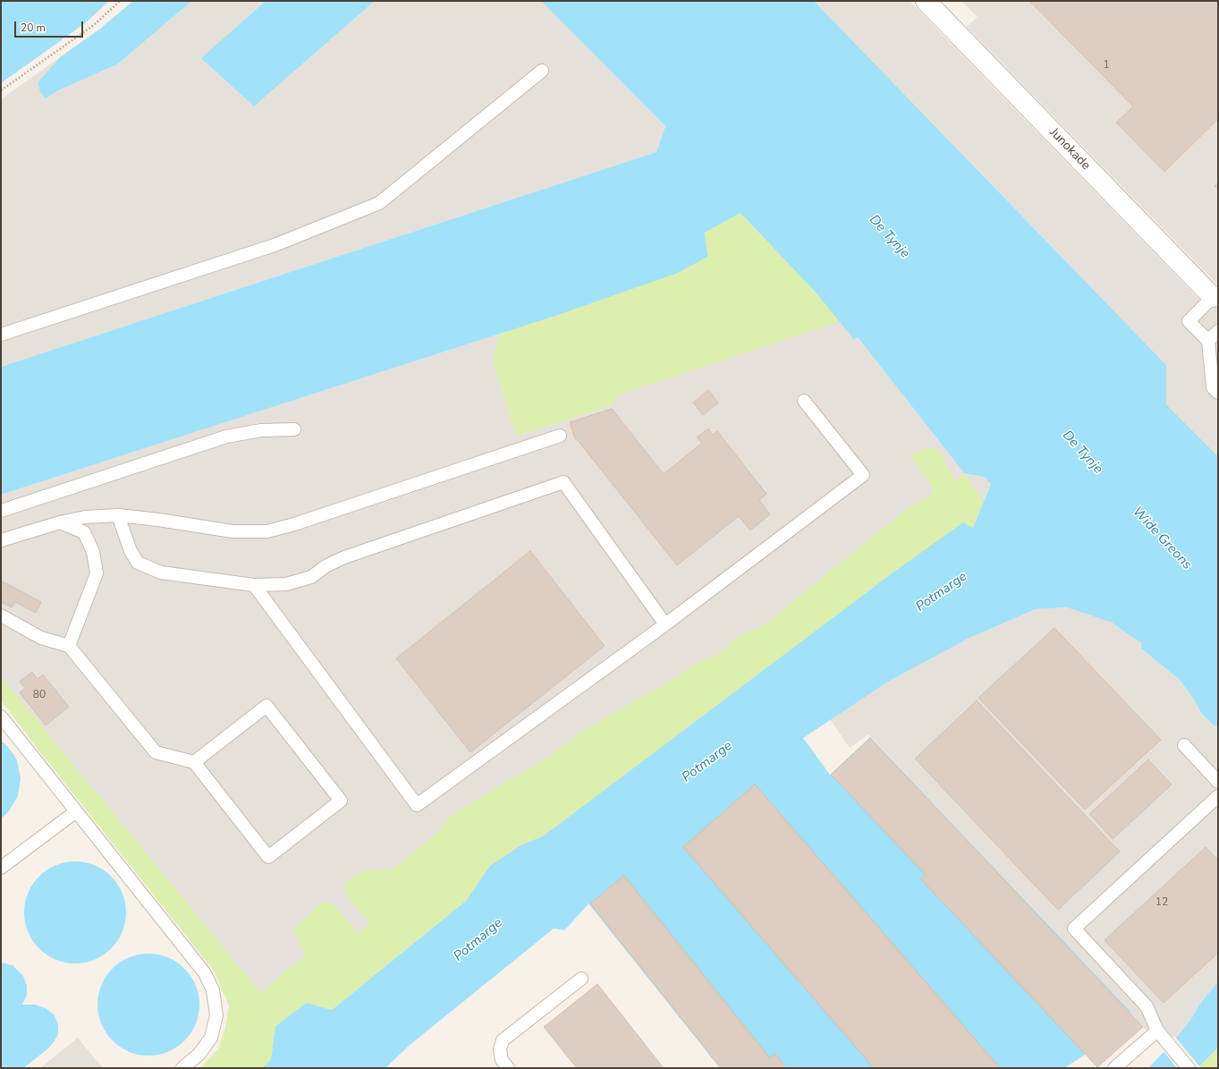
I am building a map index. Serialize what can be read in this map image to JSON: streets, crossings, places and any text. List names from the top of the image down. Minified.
{"streets":{"street":["Junokade"]},"water":["De Tynje","Wide Greons","Potmarge"],"house_numbers":["1","80","12"],"scale_bar":"20 m"}
